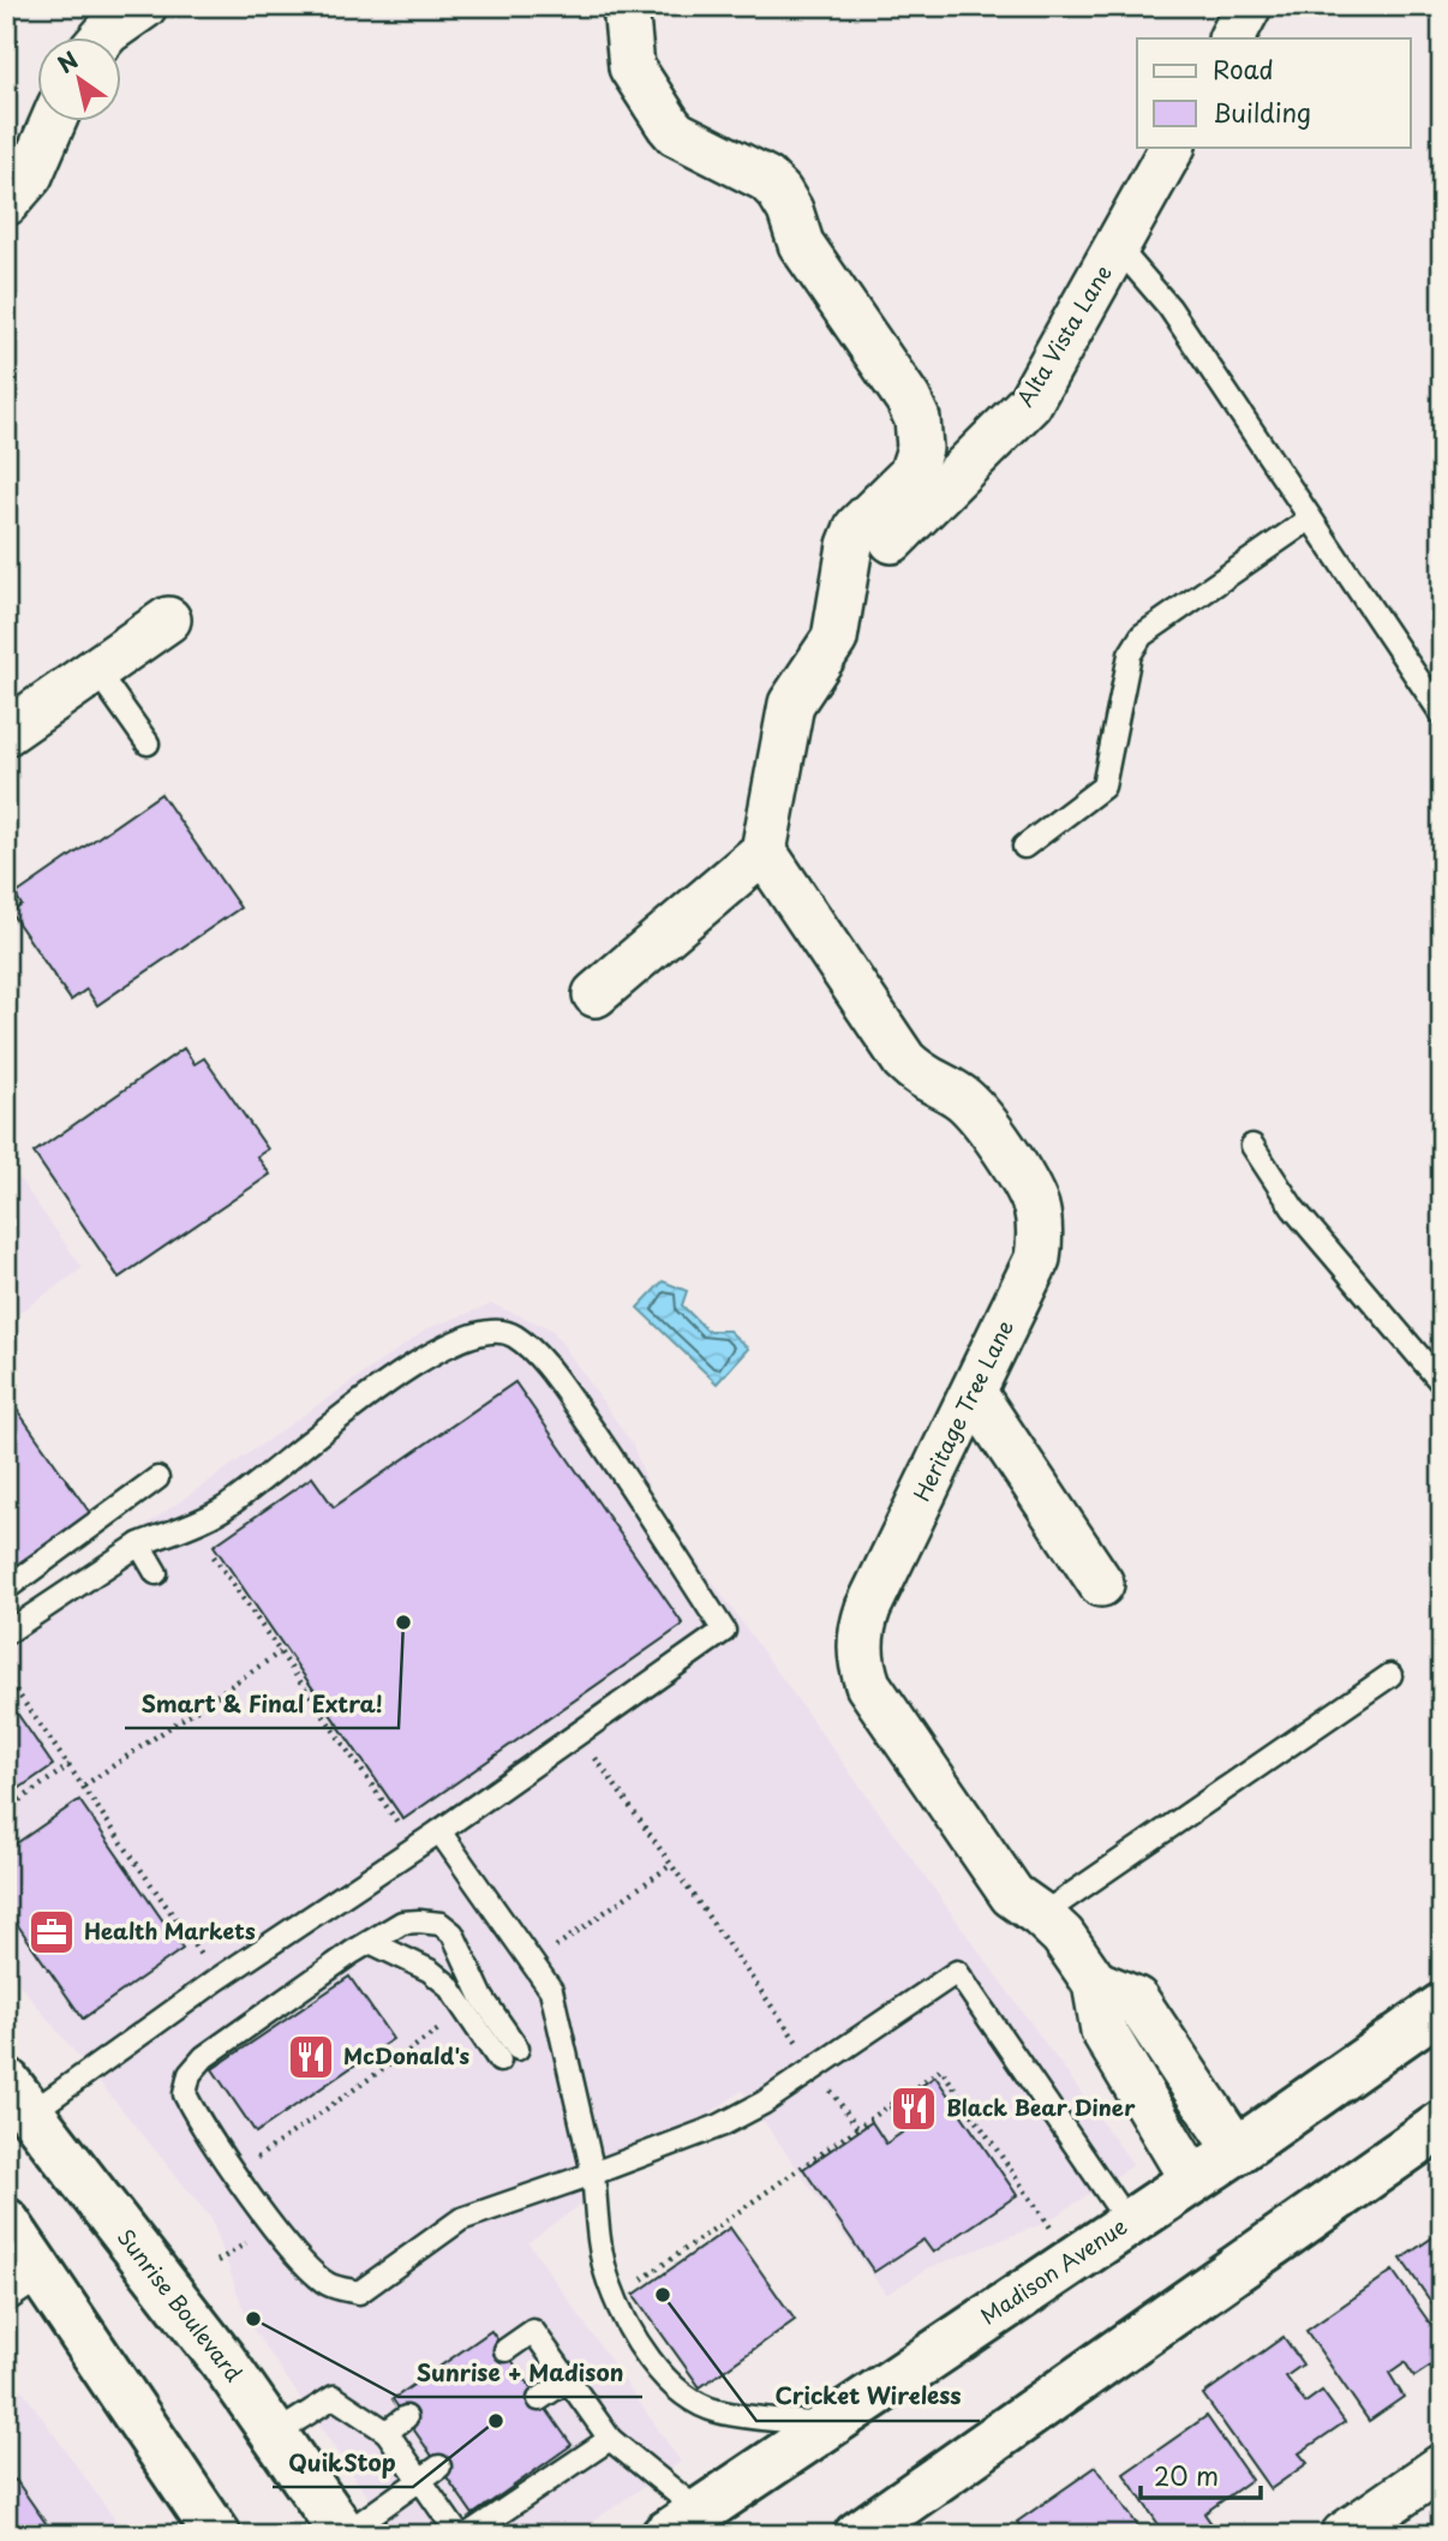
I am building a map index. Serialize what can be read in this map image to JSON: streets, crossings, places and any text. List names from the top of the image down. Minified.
{"streets":{"main road":["Madison Avenue","Sunrise Boulevard"],"street":["Alta Vista Lane","Heritage Tree Lane"]},"crossings":[["Heritage Tree Lane","Madison Avenue"]],"places":{"other":["Smart & Final Extra!","Cricket Wireless","Sunrise + Madison","QuikStop"],"office":["Health Markets"],"restaurant":["McDonald's","Black Bear Diner"]},"legend":["Road","Building"],"scale_bar":"20 m","north":"top left"}
